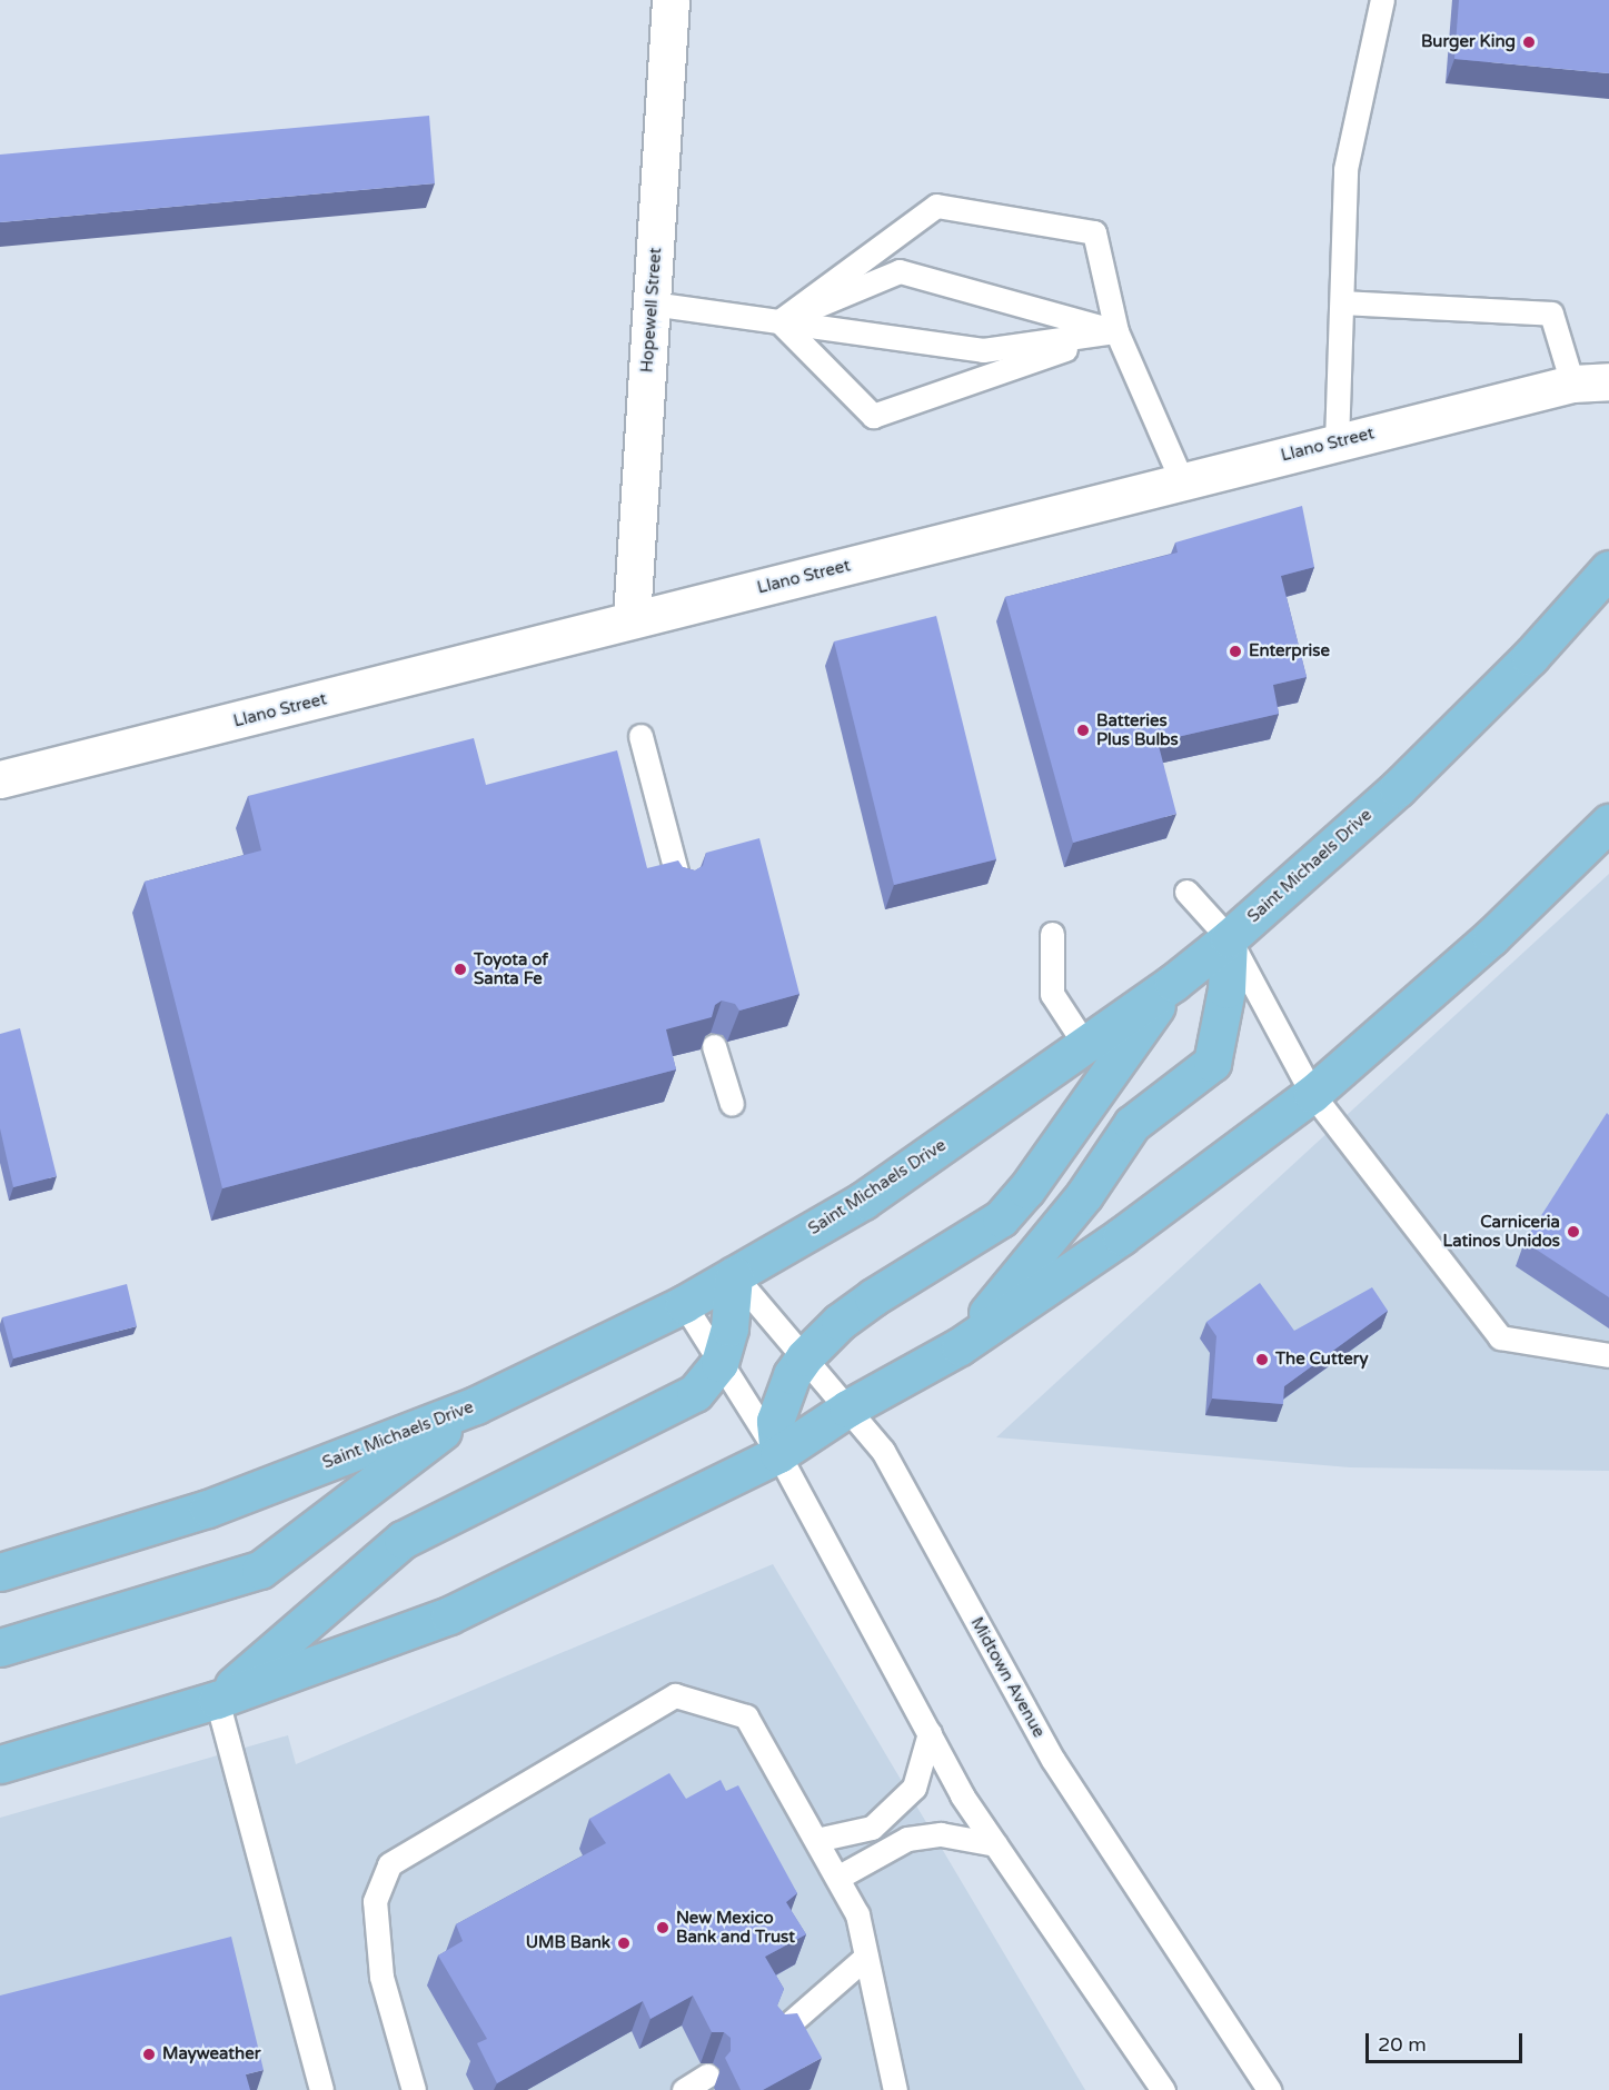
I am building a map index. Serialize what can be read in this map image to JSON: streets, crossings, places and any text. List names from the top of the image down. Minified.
{"streets":{"main road":["Saint Michaels Drive"],"street":["Hopewell Street","Llano Street"],"lane":["Midtown Avenue"]},"crossings":[["Hopewell Street","Llano Street"],["Saint Michaels Drive","Midtown Avenue"]],"places":["Burger King","Enterprise","Batteries Plus Bulbs","Toyota of Santa Fe","Carniceria Latinos Unidos","The Cuttery","New Mexico Bank and Trust","UMB Bank","Mayweather"],"scale_bar":"20 m"}
